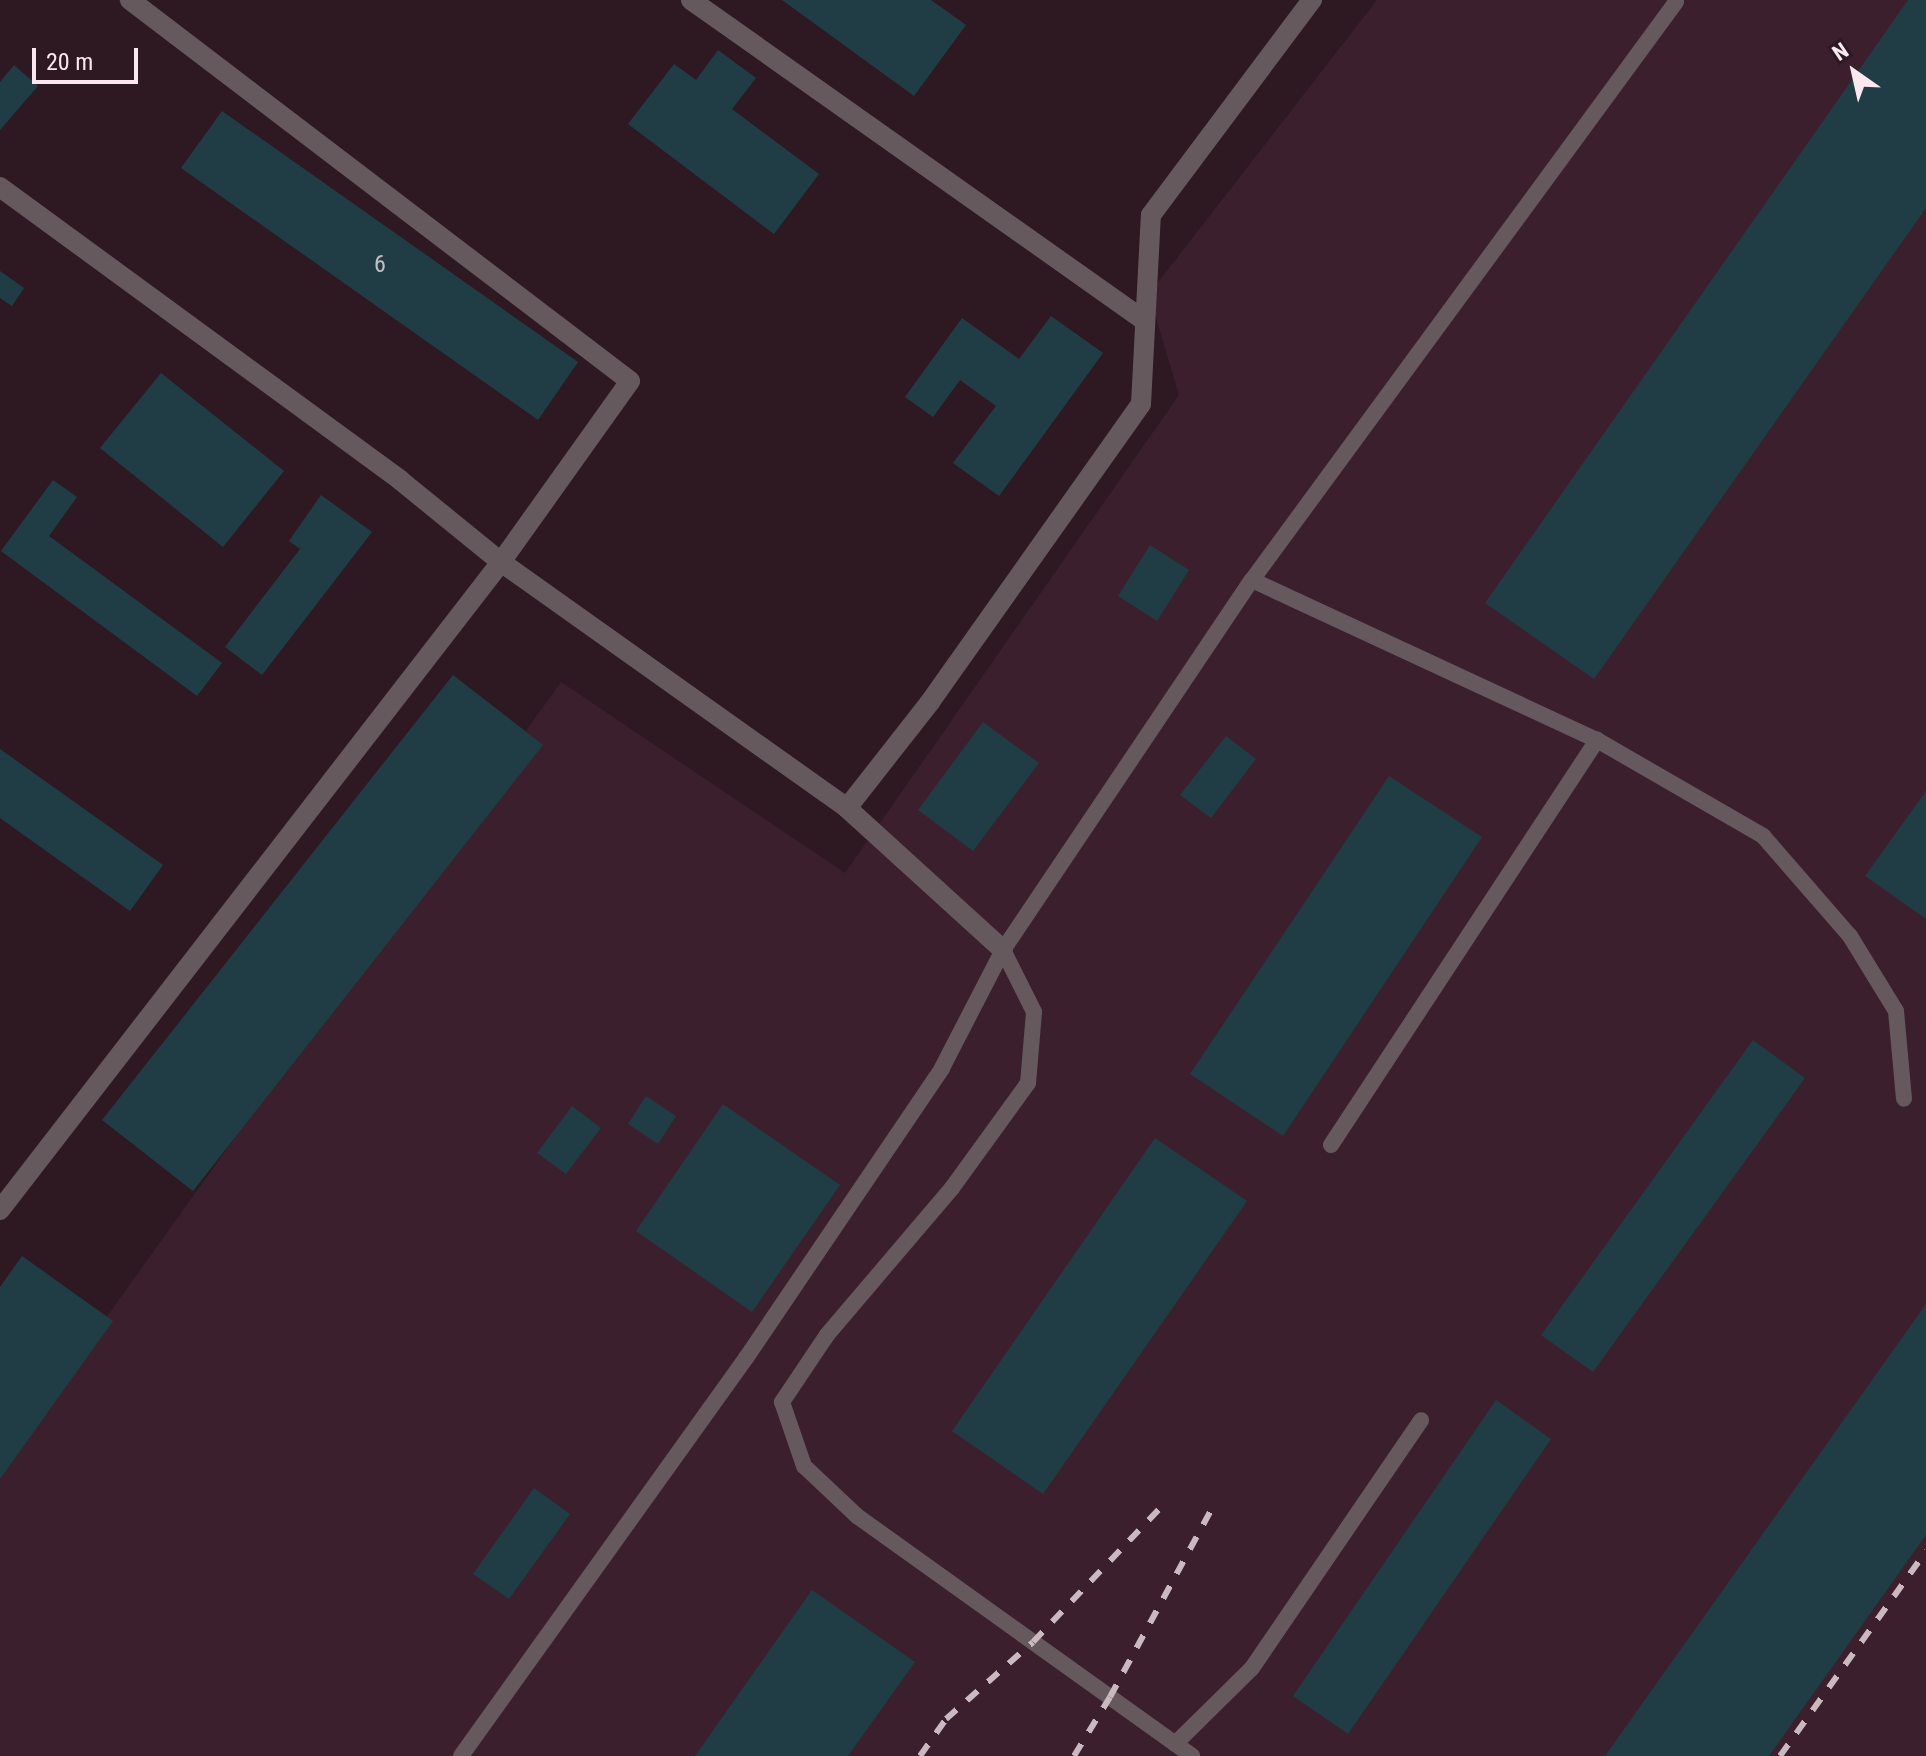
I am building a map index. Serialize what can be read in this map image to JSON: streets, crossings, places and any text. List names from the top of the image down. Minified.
{"house_numbers":["6"],"scale_bar":"20 m","north":"top left"}
